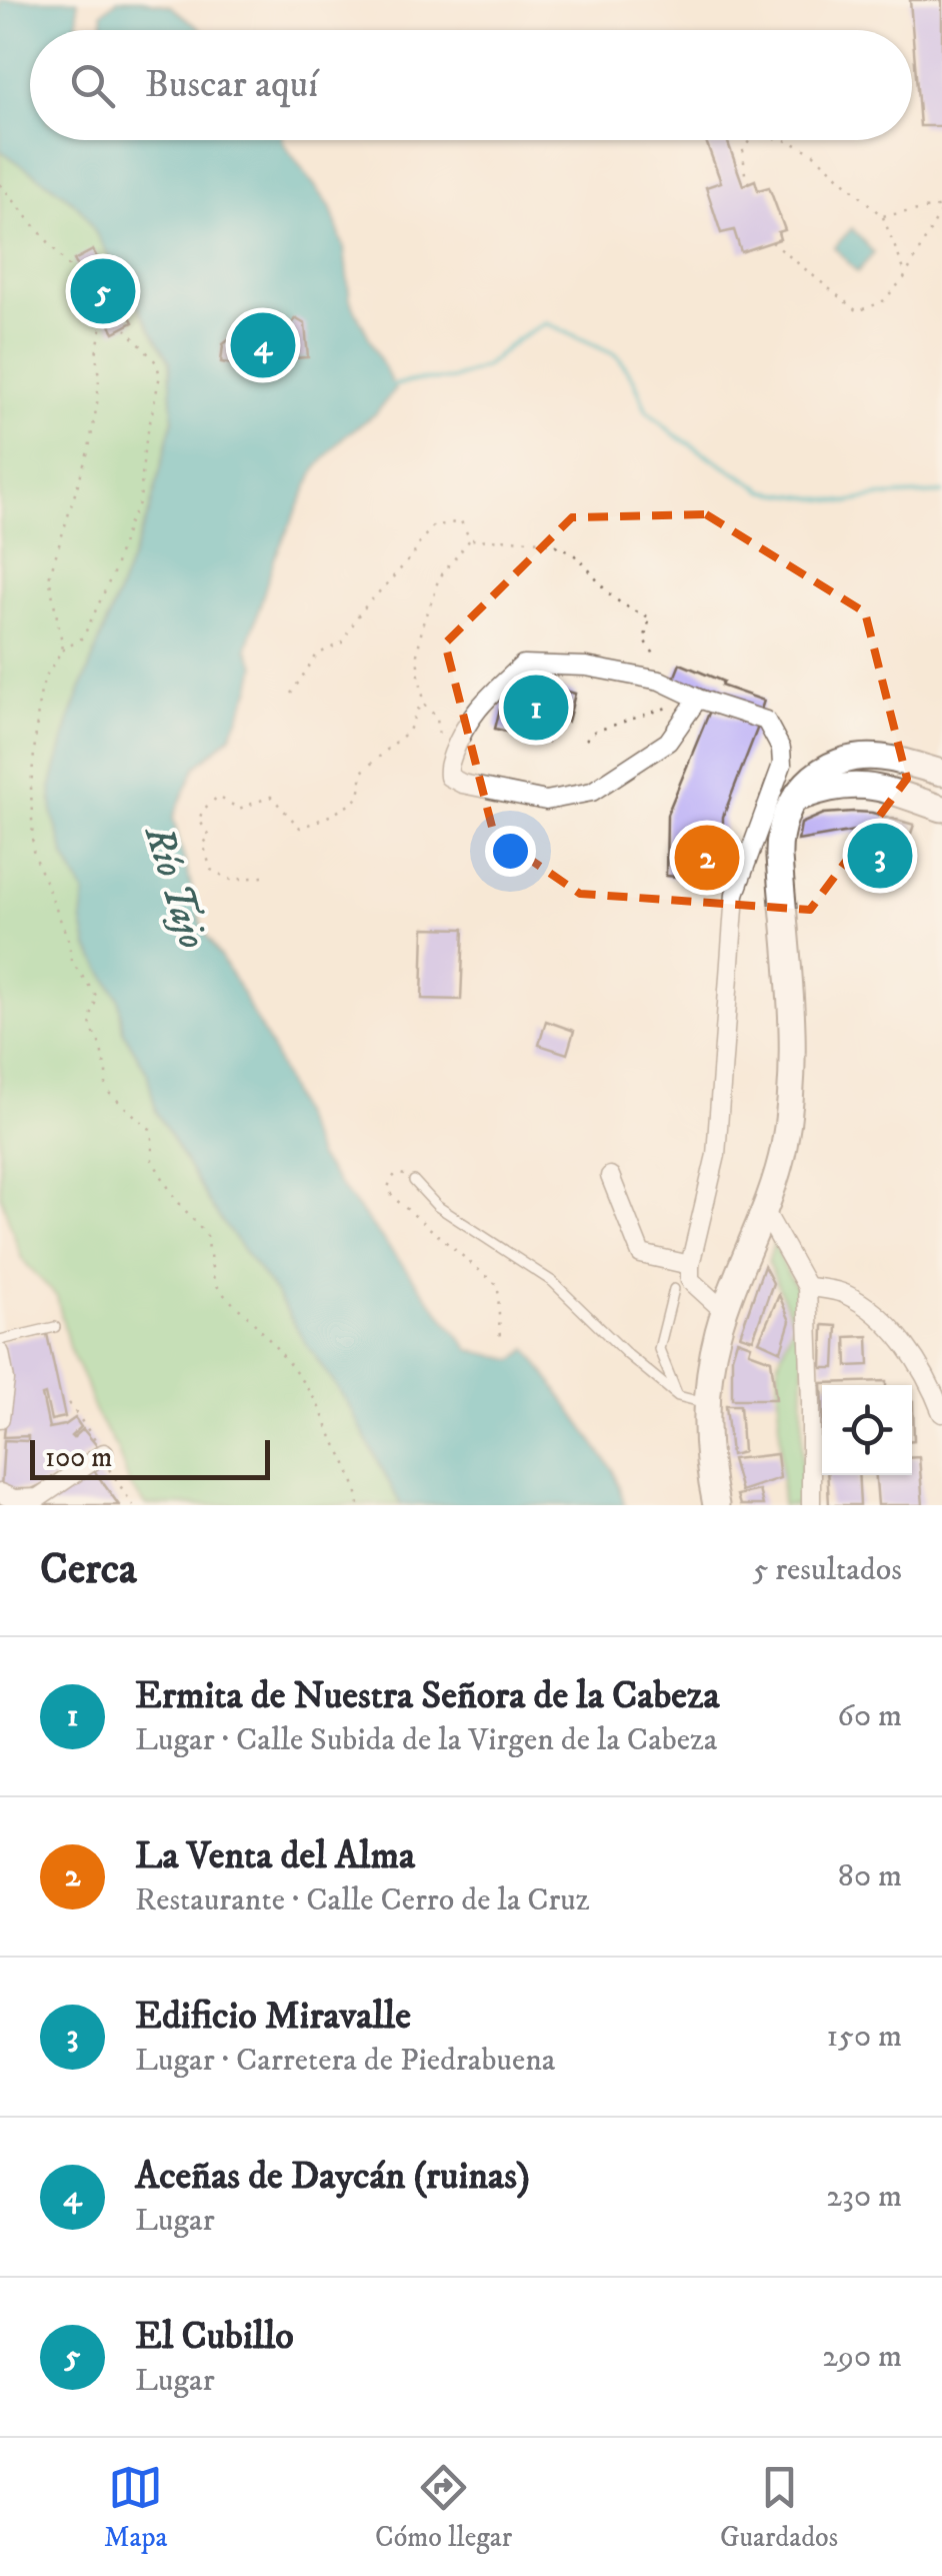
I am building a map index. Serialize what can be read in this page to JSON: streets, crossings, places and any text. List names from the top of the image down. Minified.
{"water":["Río Tajo"],"scale_bar":"100 m","page":{"search":"Buscar aquí","pins":["5","4","1","3","2"],"scale":"100 m","heading":["Cerca","5 resultados"],"list":[{"mark":"1","name":"Ermita de Nuestra Señora de la Cabeza","note":"Lugar · Calle Subida de la Virgen de la Cabeza","value":"60 m"},{"mark":"2","name":"La Venta del Alma","note":"Restaurante · Calle Cerro de la Cruz","value":"80 m"},{"mark":"3","name":"Edificio Miravalle","note":"Lugar · Carretera de Piedrabuena","value":"150 m"},{"mark":"4","name":"Aceñas de Daycán (ruinas)","note":"Lugar","value":"230 m"},{"mark":"5","name":"El Cubillo","note":"Lugar","value":"290 m"}],"nav":["Mapa","Cómo llegar","Guardados"]}}
